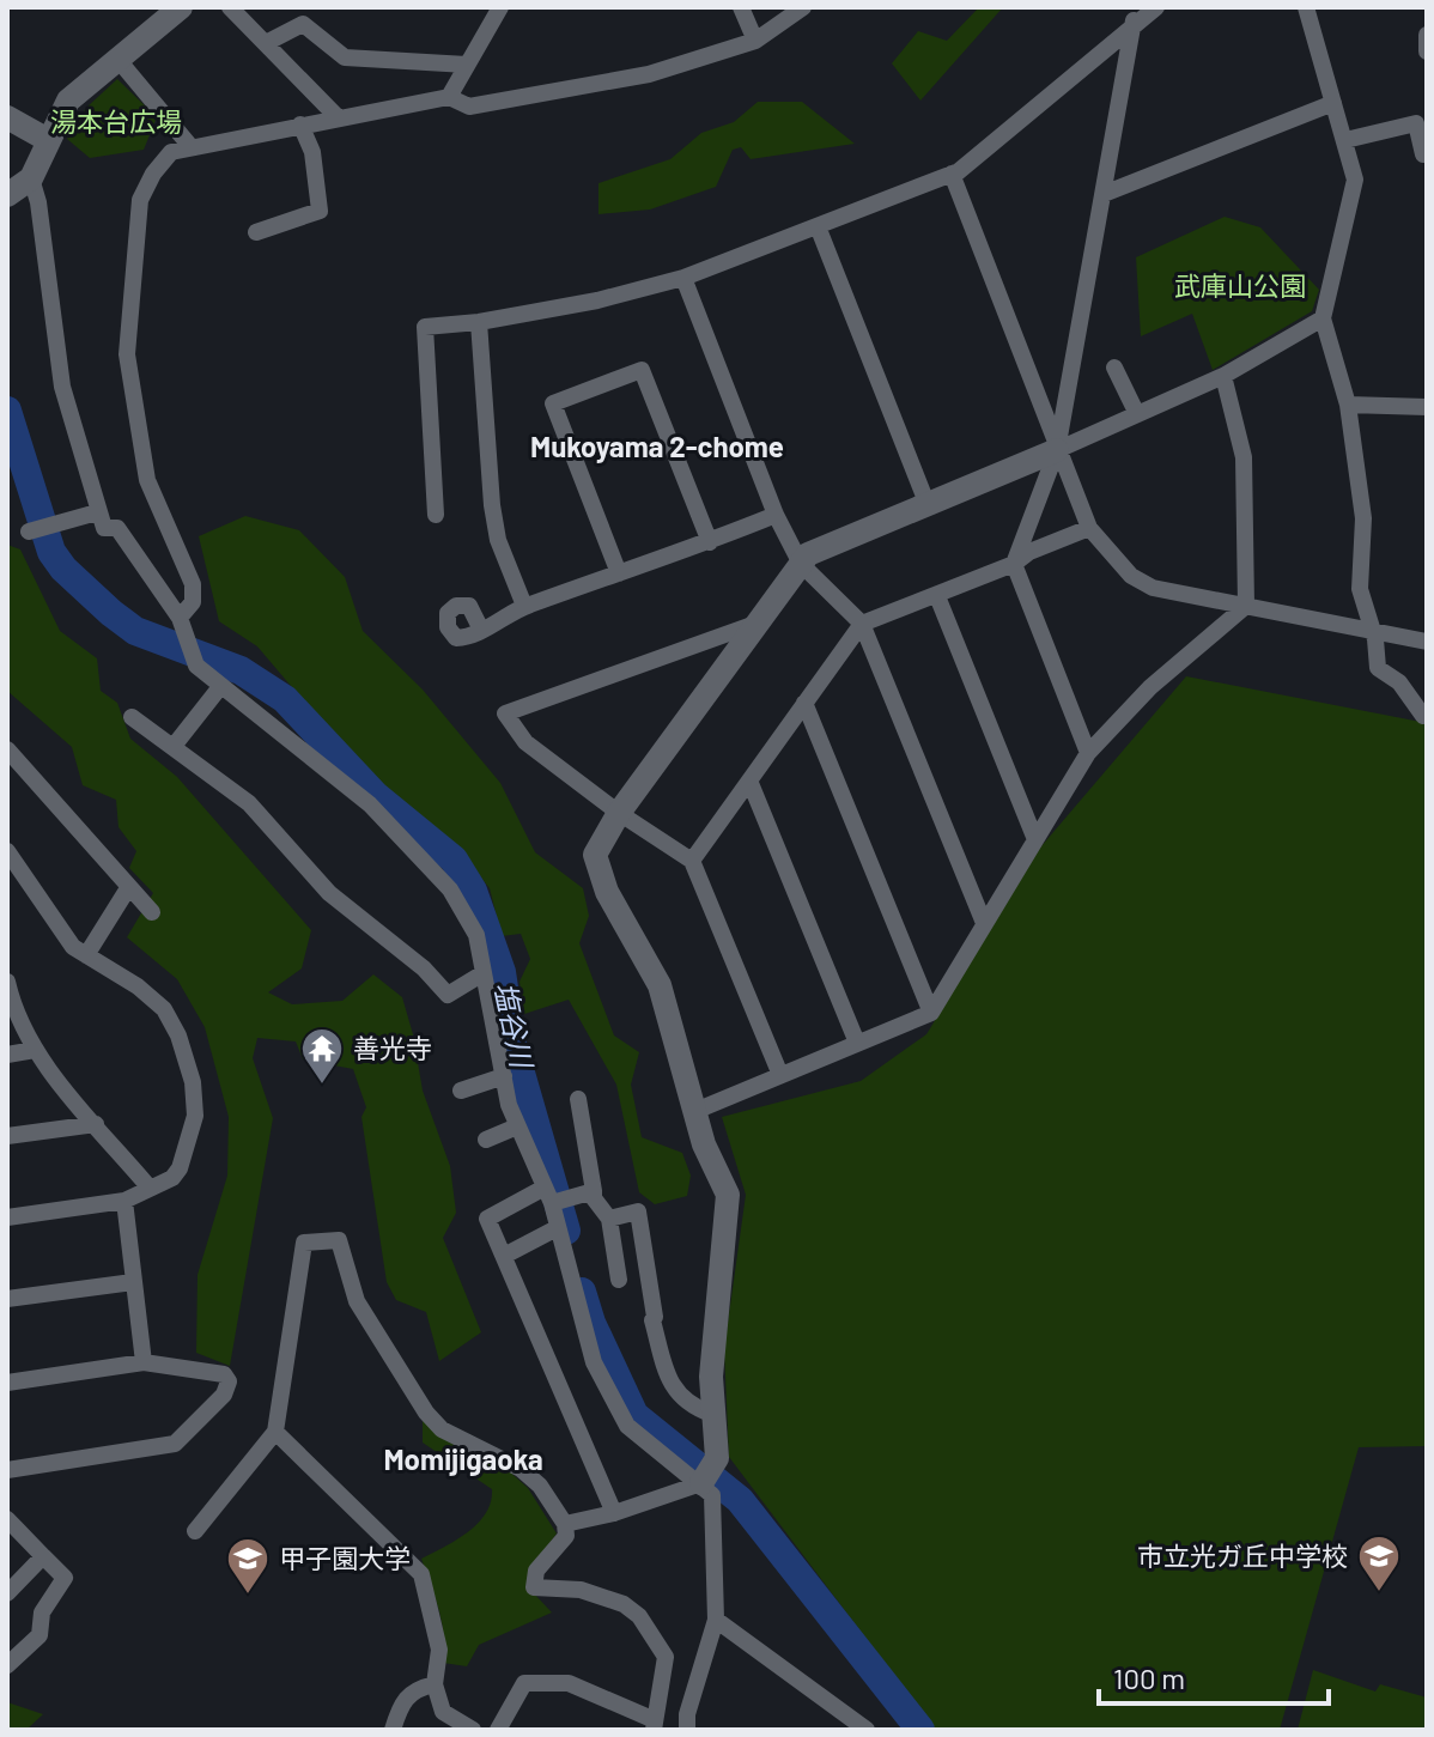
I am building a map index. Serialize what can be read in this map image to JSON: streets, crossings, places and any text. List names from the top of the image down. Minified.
{"districts":["Mukoyama 2-chome","Momijigaoka"],"water":["塩谷川"],"parks":["湯本台広場","武庫山公園"],"places":{"temple":["善光寺"],"school or university":["市立光ガ丘中学校","甲子園大学"]},"scale_bar":"100 m"}
